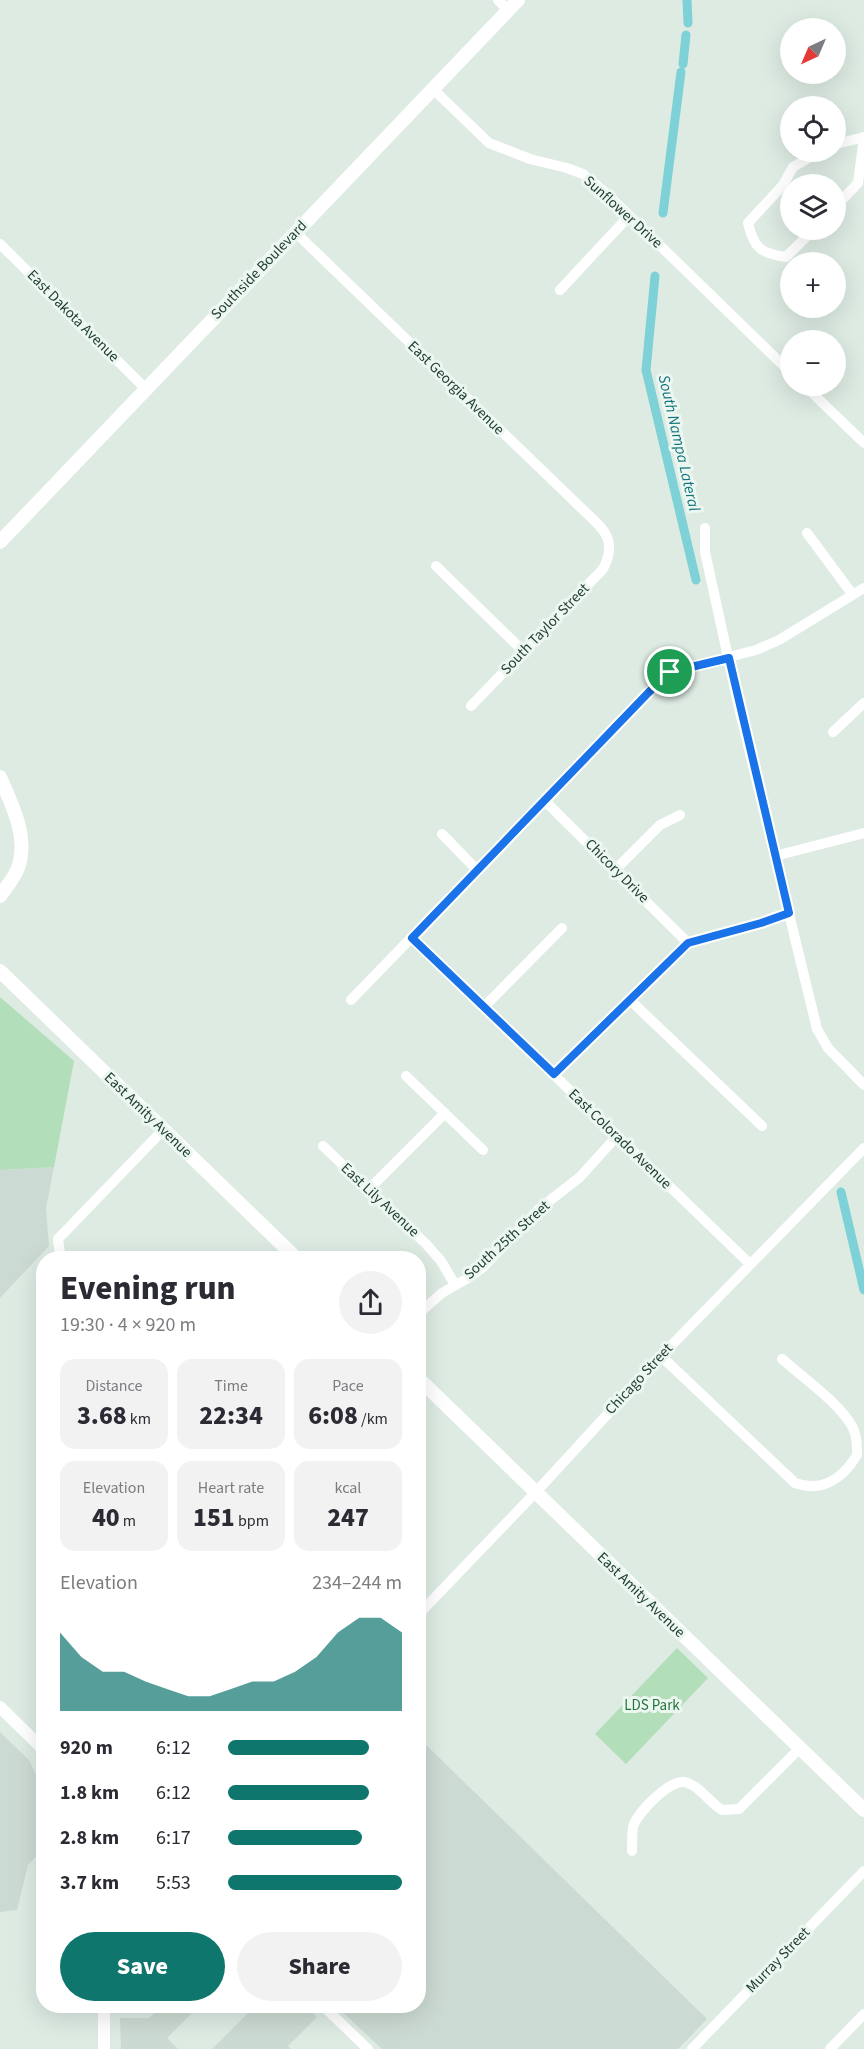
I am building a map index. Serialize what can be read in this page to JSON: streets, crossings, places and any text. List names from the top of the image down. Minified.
{"streets":{"main road":["Southside Boulevard","East Amity Avenue"],"street":["Sunflower Drive","East Dakota Avenue","East Georgia Avenue","South Taylor Street","Chicory Drive","East Colorado Avenue","East Lily Avenue","South 25th Street","Chicago Street","Murray Street"]},"crossings":[["Sunflower Drive","Southside Boulevard"],["Southside Boulevard","East Dakota Avenue"],["Southside Boulevard","East Georgia Avenue"],["East Georgia Avenue","South Taylor Street"],["East Amity Avenue","Chicago Street"],["East Colorado Avenue","South 25th Street"],["East Colorado Avenue","Chicago Street"],["East Lily Avenue","South 25th Street"]],"water":["South Nampa Lateral"],"parks":["LDS Park"],"north":"bottom left","page":{"map_buttons":["+","−"],"heading":["Evening run","19:30 · 4 × 920 m"],"stats":[["Distance","3.68 km"],["Time","22:34"],["Pace","6:08 /km"],["Elevation","40 m"],["Heart rate","151 bpm"],["kcal","247"]],"chart":["Elevation","234–244 m"],"list":[{"name":"920 m","note":"6:12"},{"name":"1.8 km","note":"6:12"},{"name":"2.8 km","note":"6:17"},{"name":"3.7 km","note":"5:53"}],"buttons":["Save","Share"]}}
